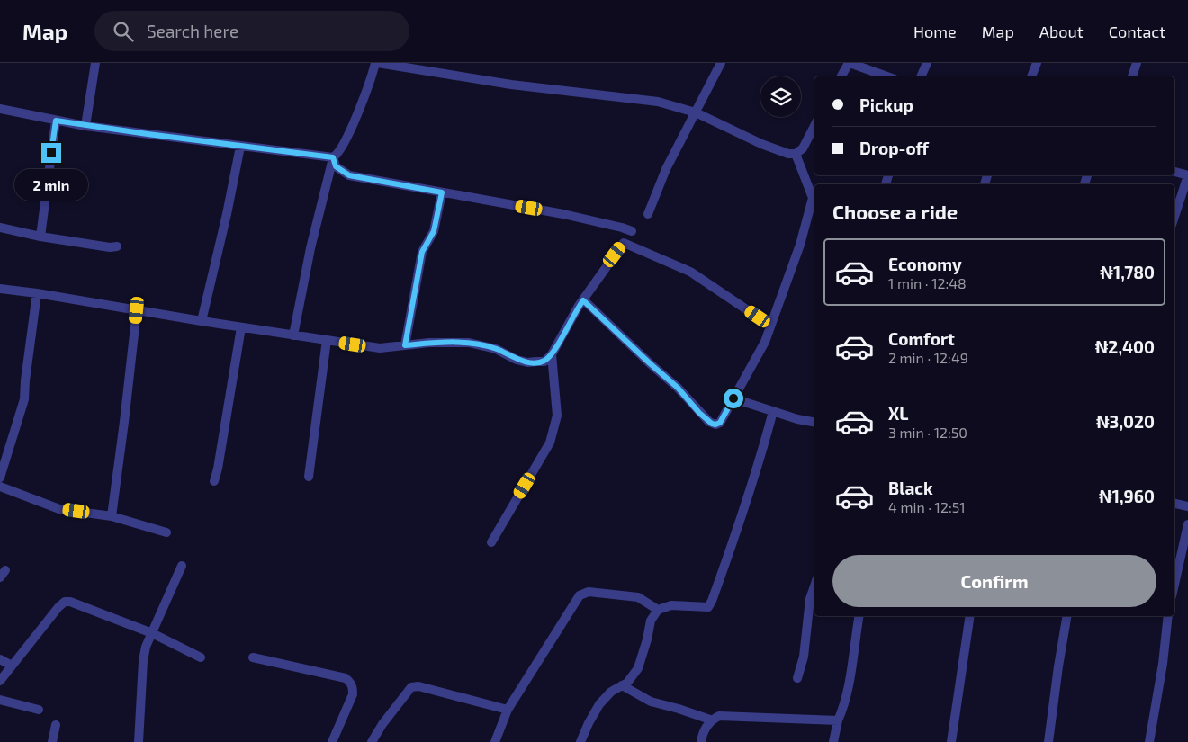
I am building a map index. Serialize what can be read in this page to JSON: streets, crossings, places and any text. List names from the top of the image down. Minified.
{"page":{"header":"Map","search":"Search here","nav":["Home","Map","About","Contact"],"banner":["Pickup","Drop-off"],"bubble":"2 min","heading":"Choose a ride","list":[{"name":"Economy","note":"1 min · 12:48","value":"₦1,780"},{"name":"Comfort","note":"2 min · 12:49","value":"₦2,400"},{"name":"XL","note":"3 min · 12:50","value":"₦3,020"},{"name":"Black","note":"4 min · 12:51","value":"₦1,960"}],"buttons":"Confirm"}}
